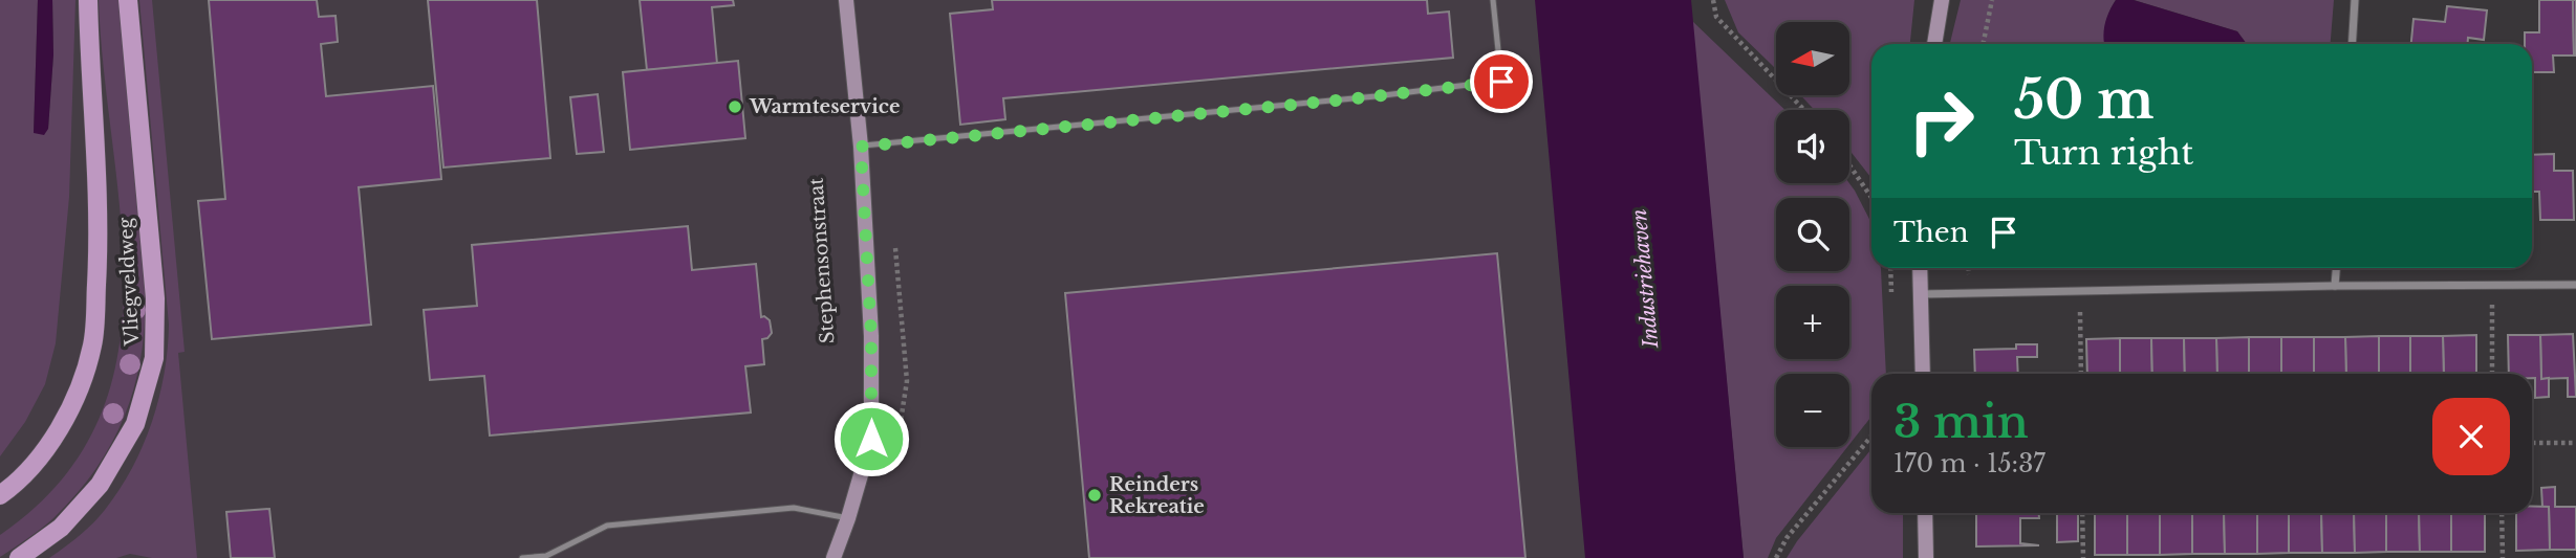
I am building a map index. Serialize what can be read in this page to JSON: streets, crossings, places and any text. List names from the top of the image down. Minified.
{"streets":{"main road":["Vliegveldweg"]},"water":["Industriehaven"],"places":["Warmteservice","Reinders Rekreatie"],"north":"left","page":{"map_buttons":["+","−"],"turn":["50 m","Turn right"],"then":"Then","heading":["3 min","170 m · 15:37"]}}
